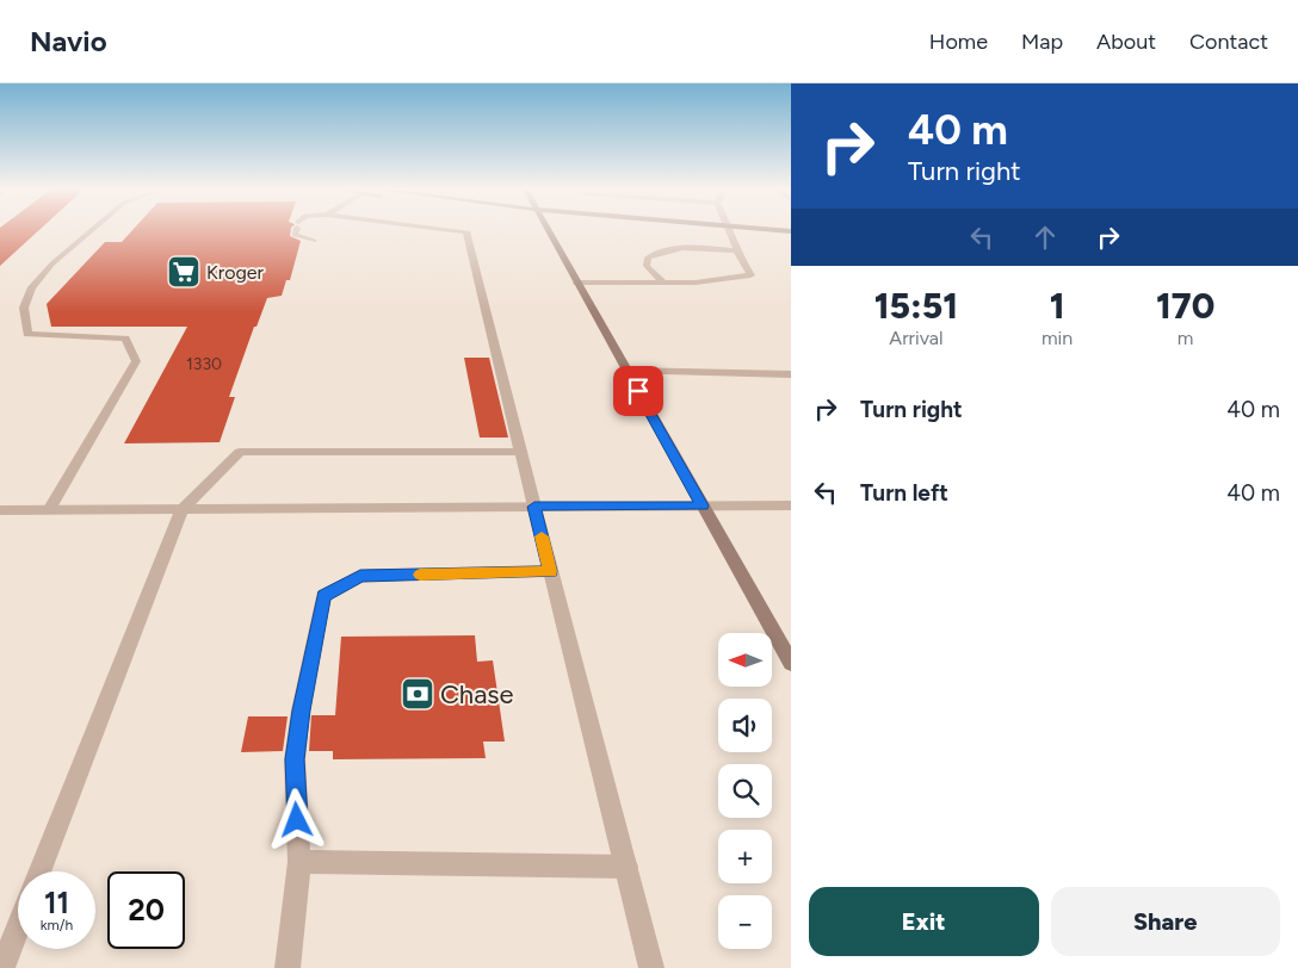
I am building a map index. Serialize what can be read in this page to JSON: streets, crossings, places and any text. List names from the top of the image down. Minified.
{"places":{"supermarket":["Kroger"],"bank":["Chase"]},"house_numbers":["1330"],"north":"left","page":{"header":"Navio","nav":["Home","Map","About","Contact"],"turn":["40 m","Turn right"],"eta":["15:51","Arrival","1","min","170","m"],"list":[{"name":"Turn right","value":"40 m"},{"name":"Turn left","value":"40 m"}],"map_buttons":["+","−"],"speed":"11 km/h","limit":"20","buttons":["Exit","Share"]}}
